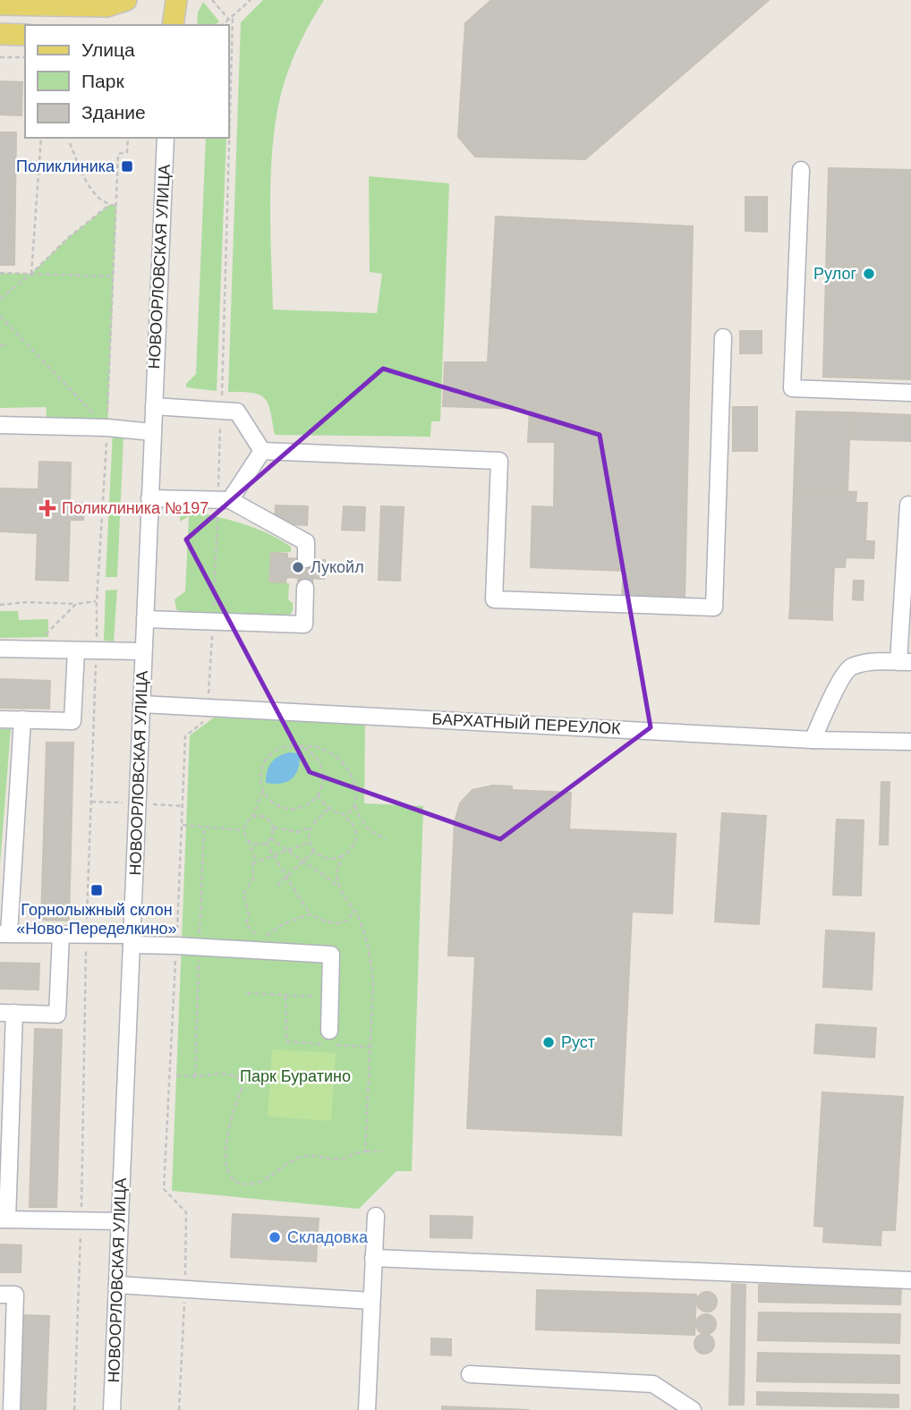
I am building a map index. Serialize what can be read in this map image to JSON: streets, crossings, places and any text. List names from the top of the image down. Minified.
{"streets":{"street":["НОВООРЛОВСКАЯ УЛИЦА","БАРХАТНЫЙ ПЕРЕУЛОК"]},"crossings":[["НОВООРЛОВСКАЯ УЛИЦА","БАРХАТНЫЙ ПЕРЕУЛОК"]],"parks":["Парк Буратино"],"places":{"transit":["Поликлиника","Горнолыжный склон «Ново-Переделкино»"],"other":["Рулог","Лукойл","Руст","Складовка"],"health":["Поликлиника №197"]},"legend":["Улица","Парк","Здание"]}
